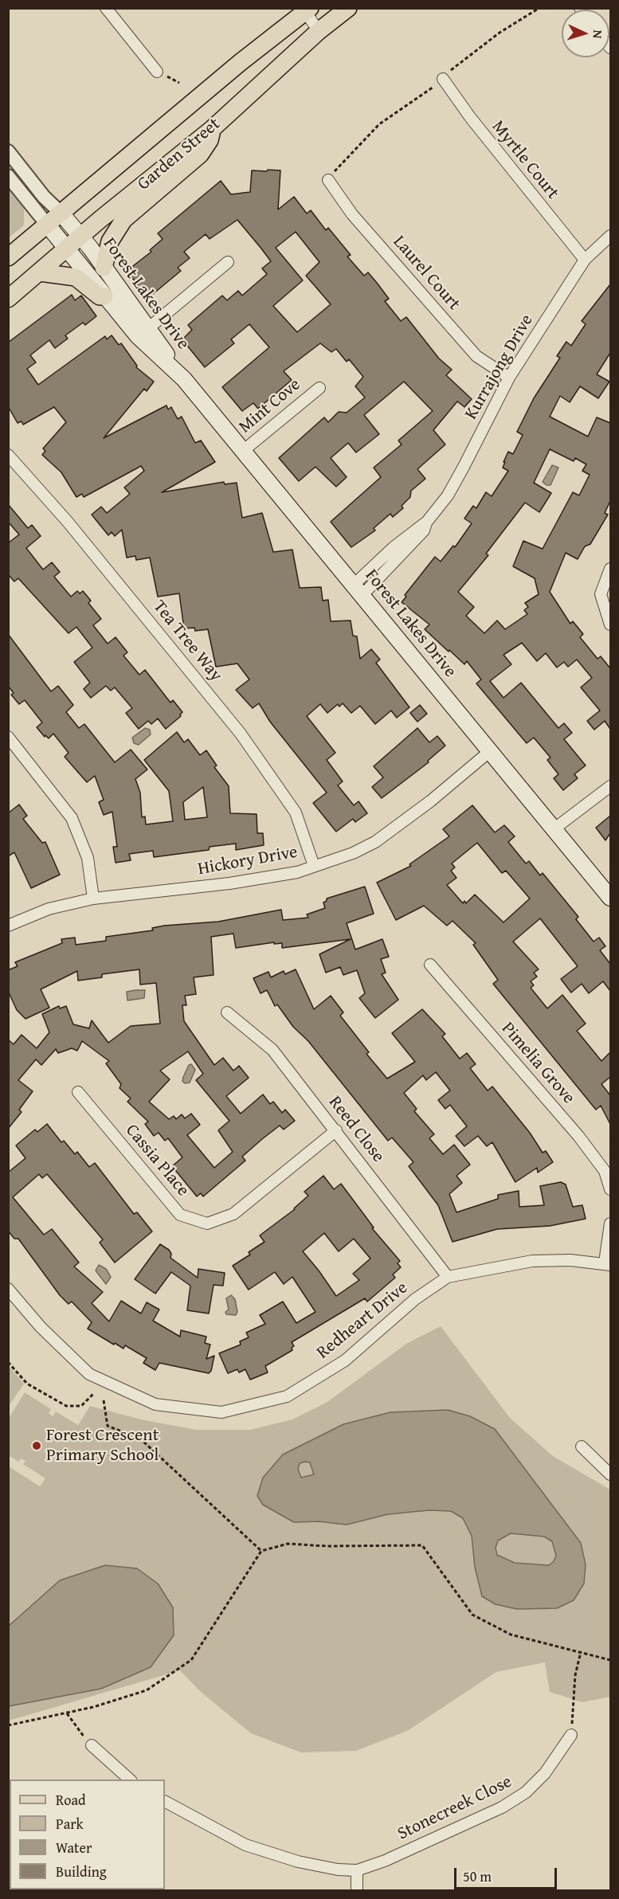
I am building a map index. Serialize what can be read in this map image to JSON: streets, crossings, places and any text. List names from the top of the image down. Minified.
{"streets":{"main road":["Garden Street","Forest Lakes Drive"],"street":["Myrtle Court","Laurel Court","Kurrajong Drive","Mint Cove","Tea Tree Way","Hickory Drive","Pimelia Grove","Reed Close","Cassia Place","Redheart Drive","Stonecreek Close"]},"crossings":[["Garden Street","Forest Lakes Drive"],["Myrtle Court","Kurrajong Drive"],["Laurel Court","Kurrajong Drive"],["Forest Lakes Drive","Kurrajong Drive"],["Forest Lakes Drive","Mint Cove"],["Forest Lakes Drive","Hickory Drive"],["Tea Tree Way","Hickory Drive"],["Reed Close","Cassia Place"],["Reed Close","Redheart Drive"]],"places":["Forest Crescent Primary School"],"legend":["Road","Park","Water","Building"],"scale_bar":"50 m","north":"right"}
